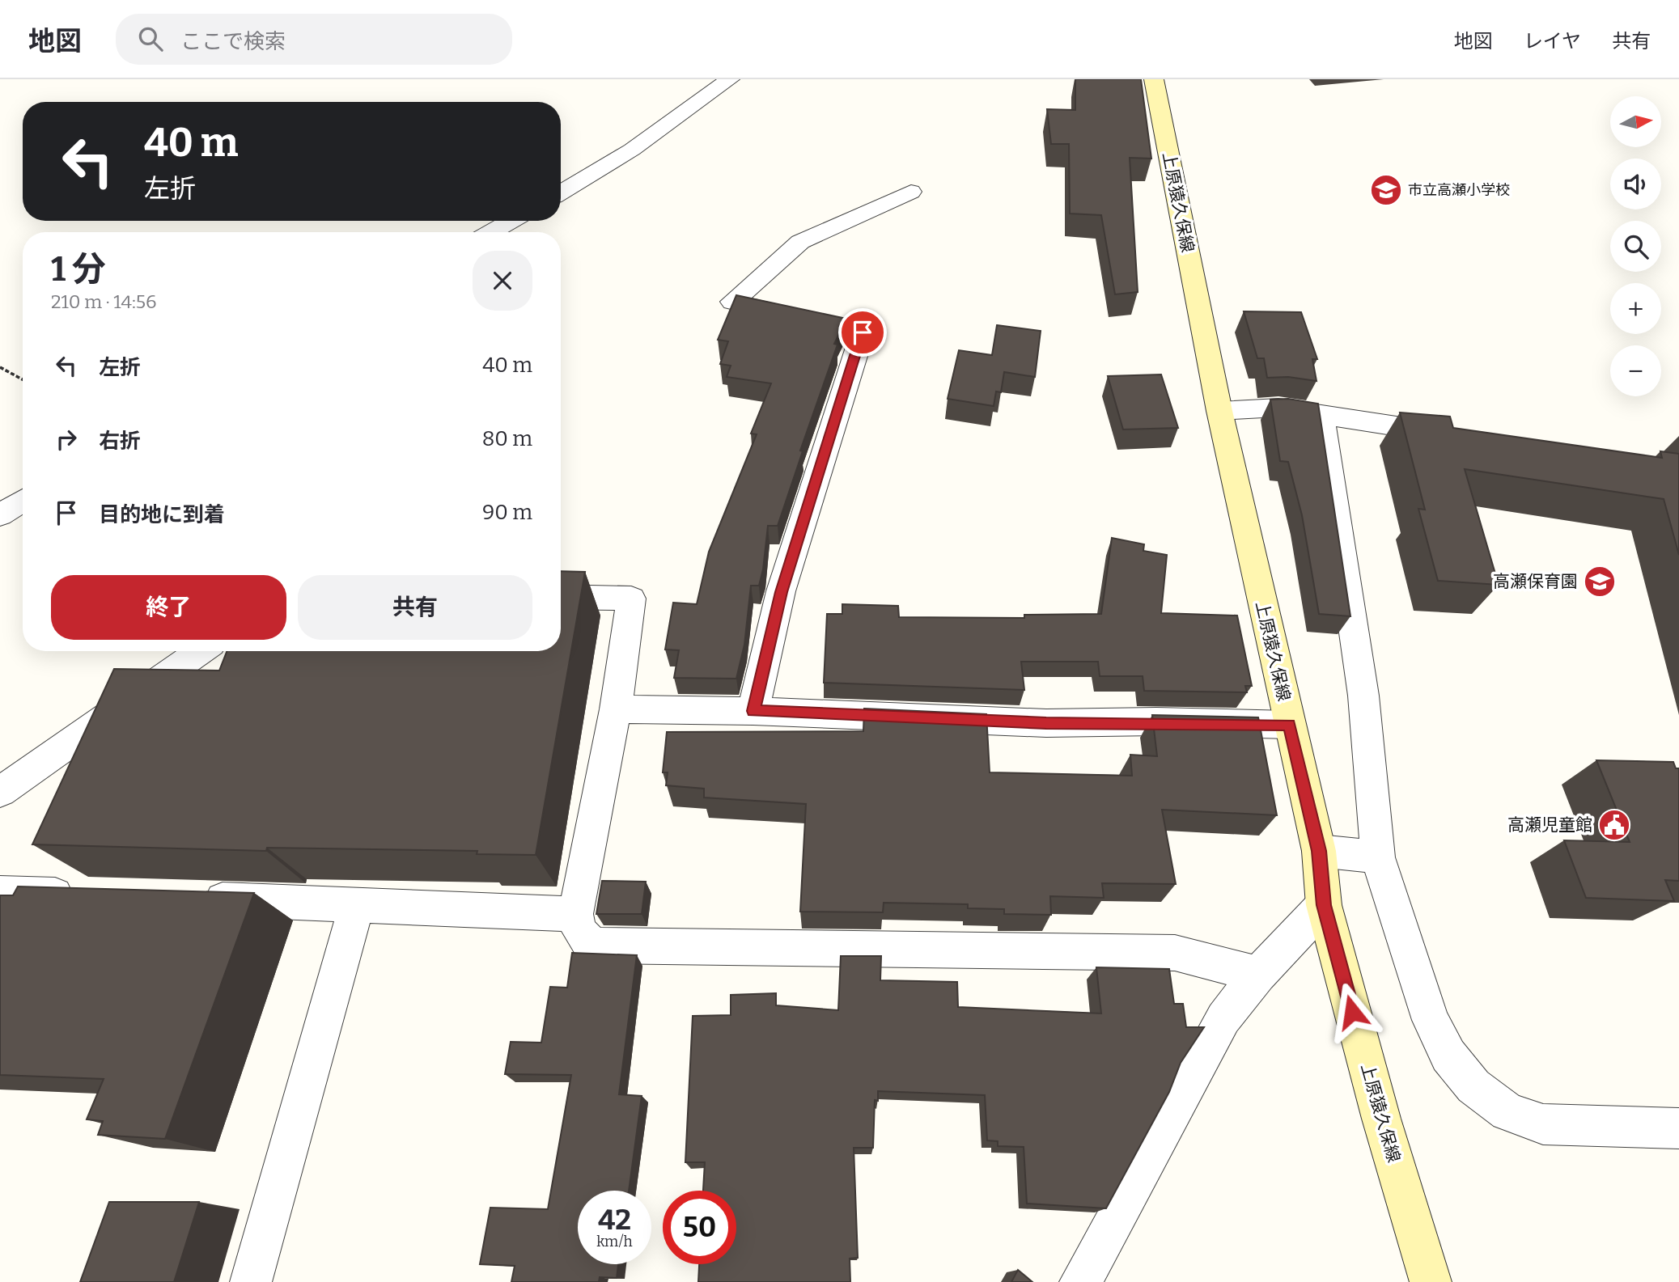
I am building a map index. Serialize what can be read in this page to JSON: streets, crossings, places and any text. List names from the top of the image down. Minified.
{"streets":{"main road":["上原猿久保線"]},"places":{"school or university":["市立高瀬小学校","高瀬保育園"],"public building":["高瀬児童館"]},"north":"right","page":{"header":"地図","search":"ここで検索","nav":["地図","レイヤ","共有"],"map_buttons":["+","−"],"turn":["40 m","左折"],"heading":["1 分","210 m · 14:56"],"list":[{"name":"左折","value":"40 m"},{"name":"右折","value":"80 m"},{"name":"目的地に到着","value":"90 m"}],"buttons":["終了","共有"],"speed":"42 km/h","limit":"50"}}
